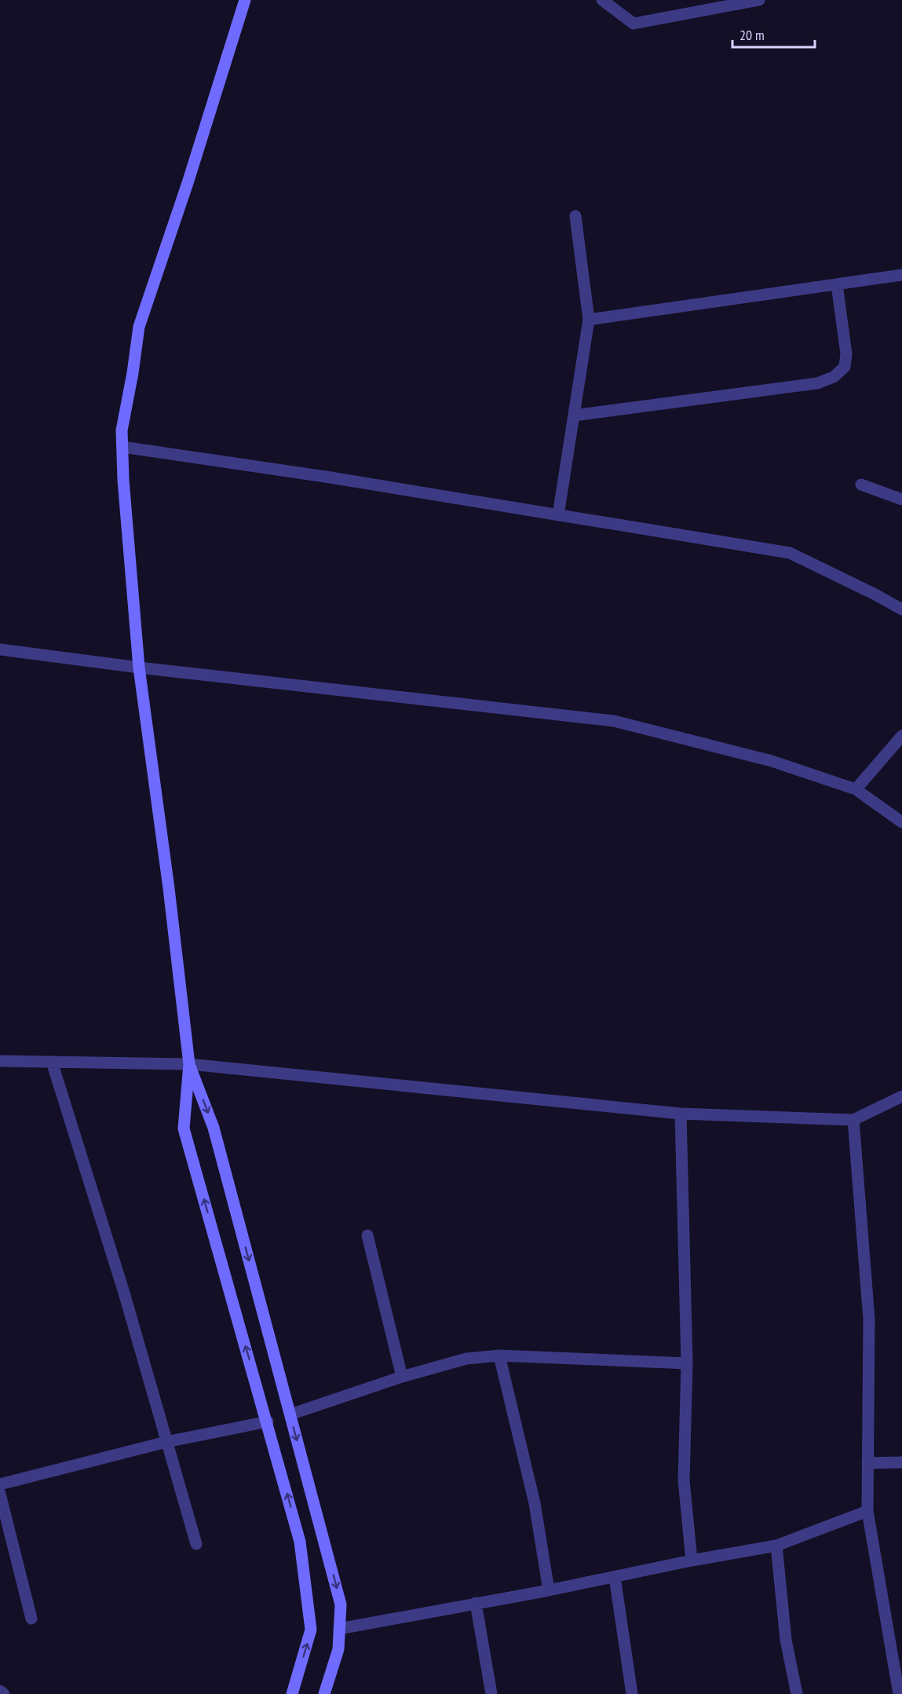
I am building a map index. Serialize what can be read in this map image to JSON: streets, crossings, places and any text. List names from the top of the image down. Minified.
{"scale_bar":"20 m"}
